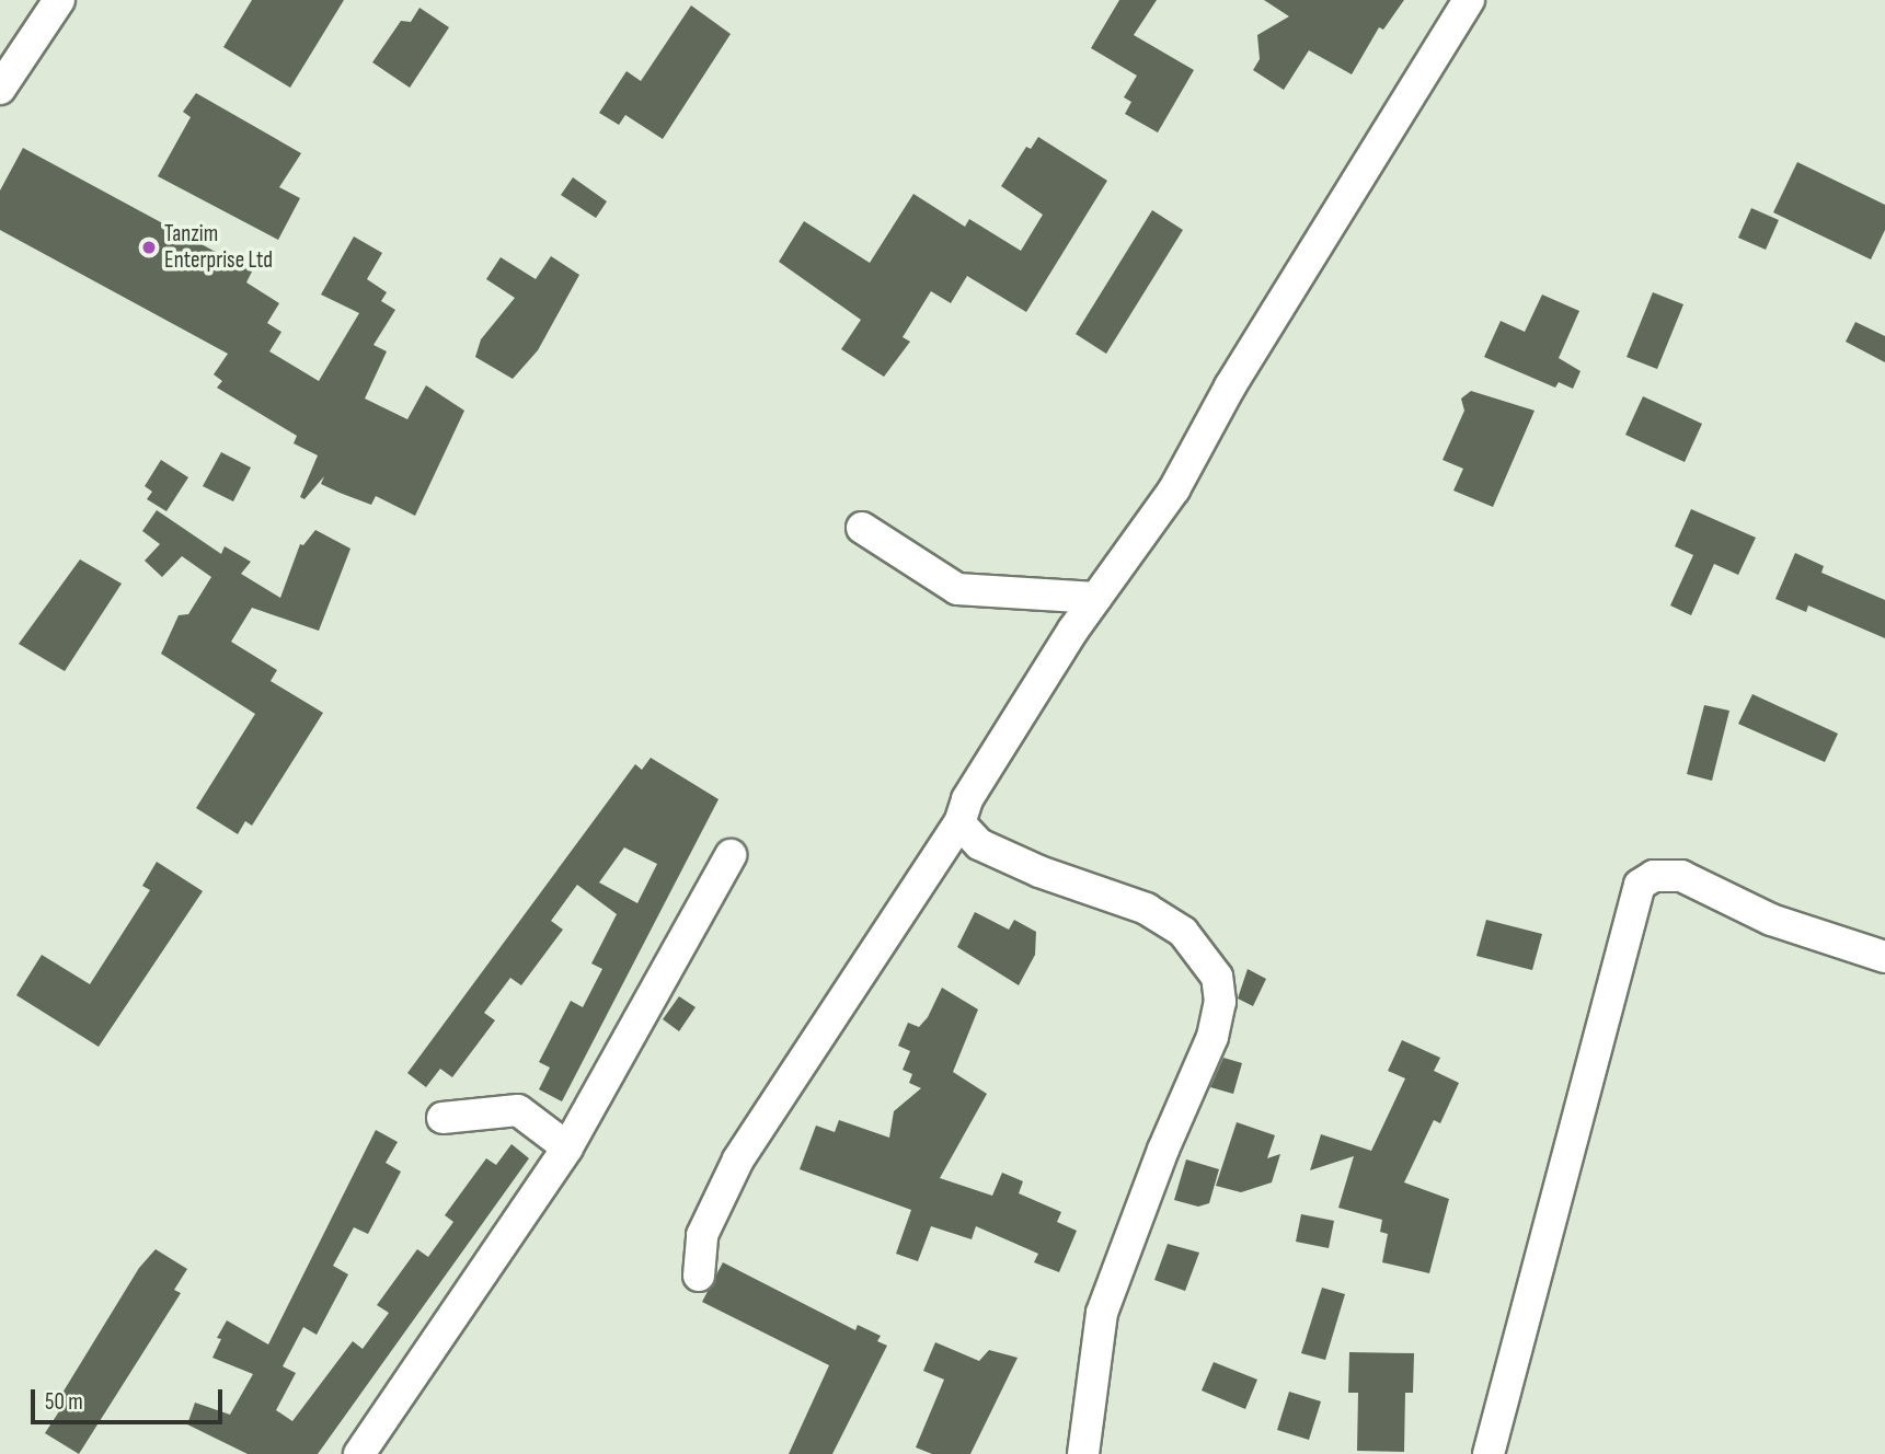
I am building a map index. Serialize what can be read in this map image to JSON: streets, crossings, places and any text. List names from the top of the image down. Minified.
{"places":["Tanzim Enterprise Ltd"],"scale_bar":"50 m"}
